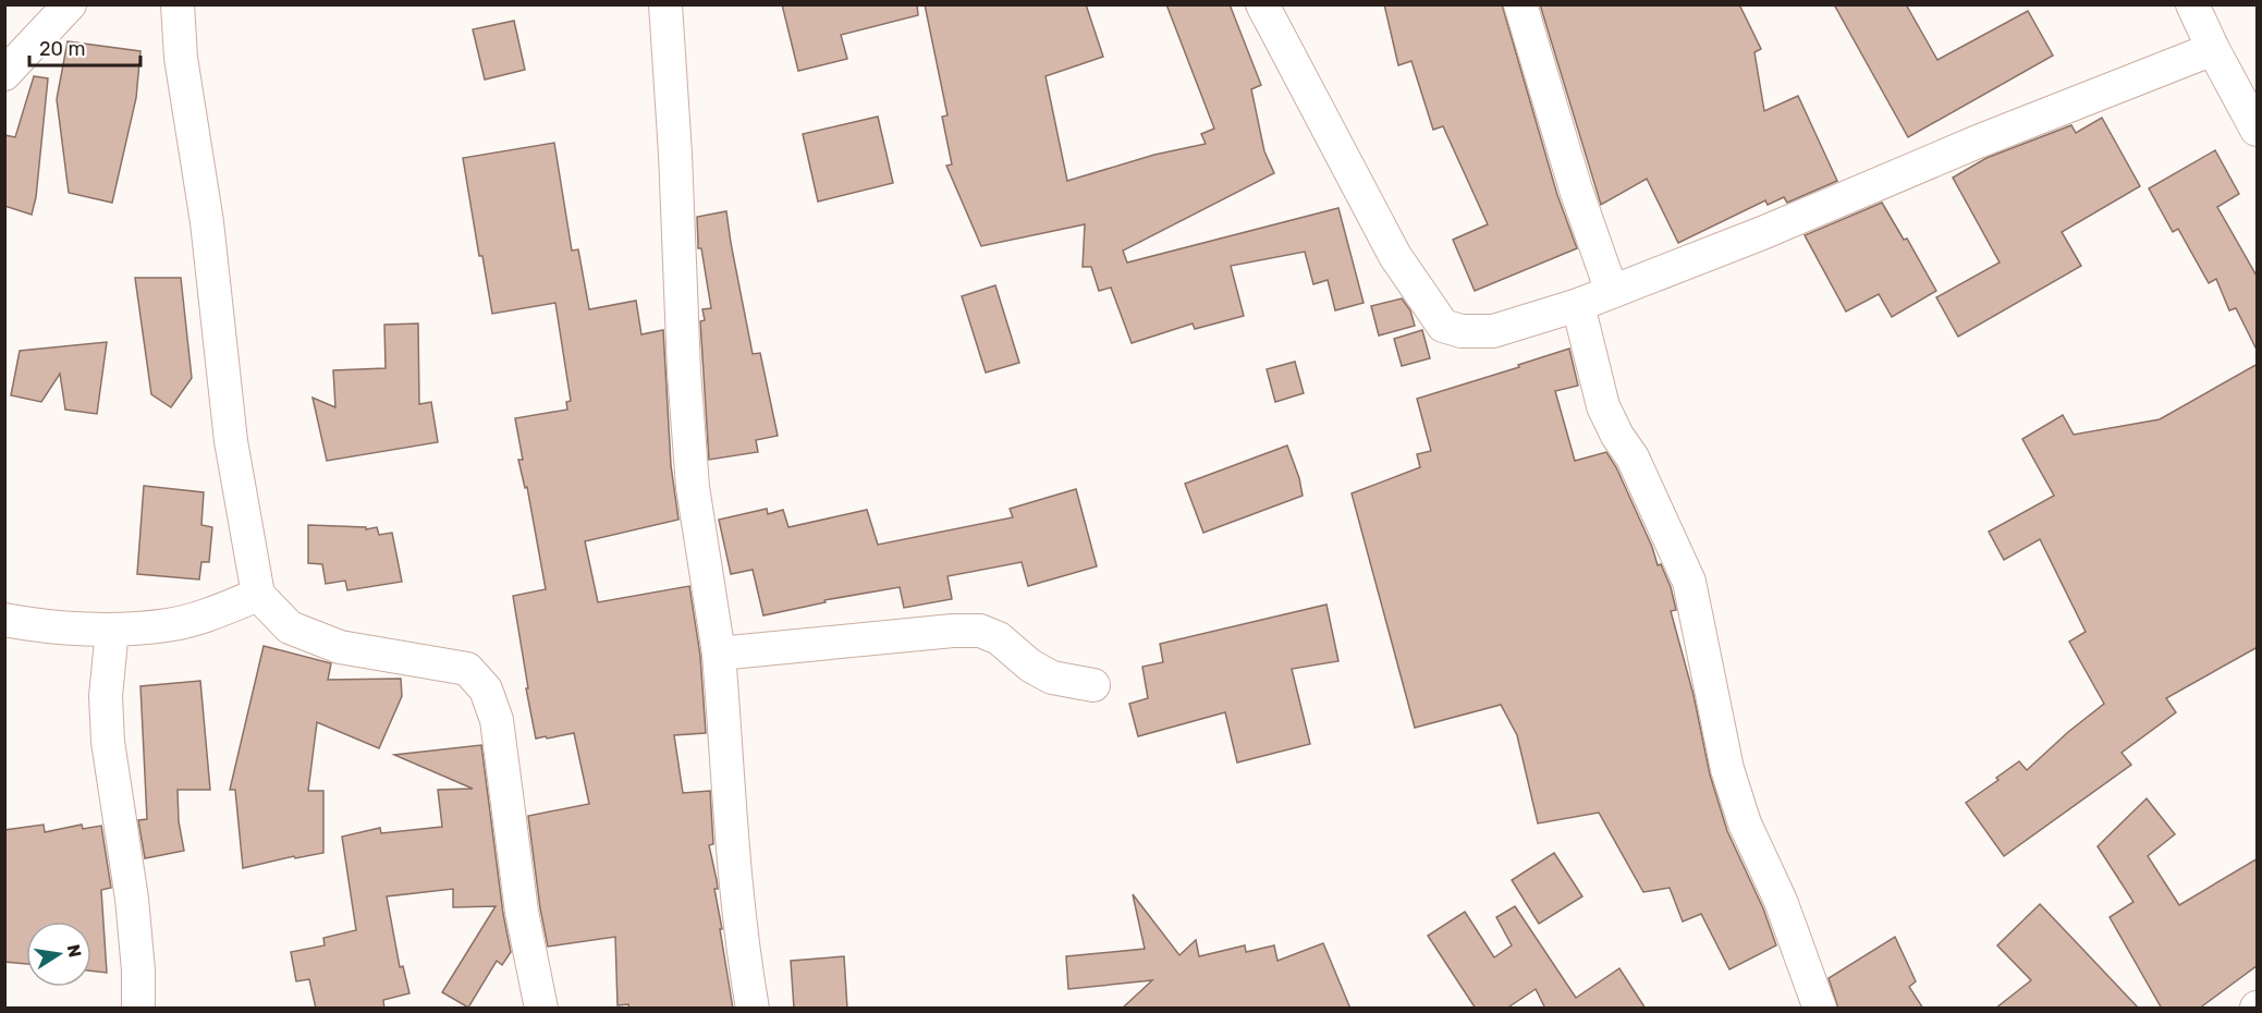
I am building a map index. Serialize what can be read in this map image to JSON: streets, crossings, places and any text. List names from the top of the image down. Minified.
{"scale_bar":"20 m","north":"right"}
